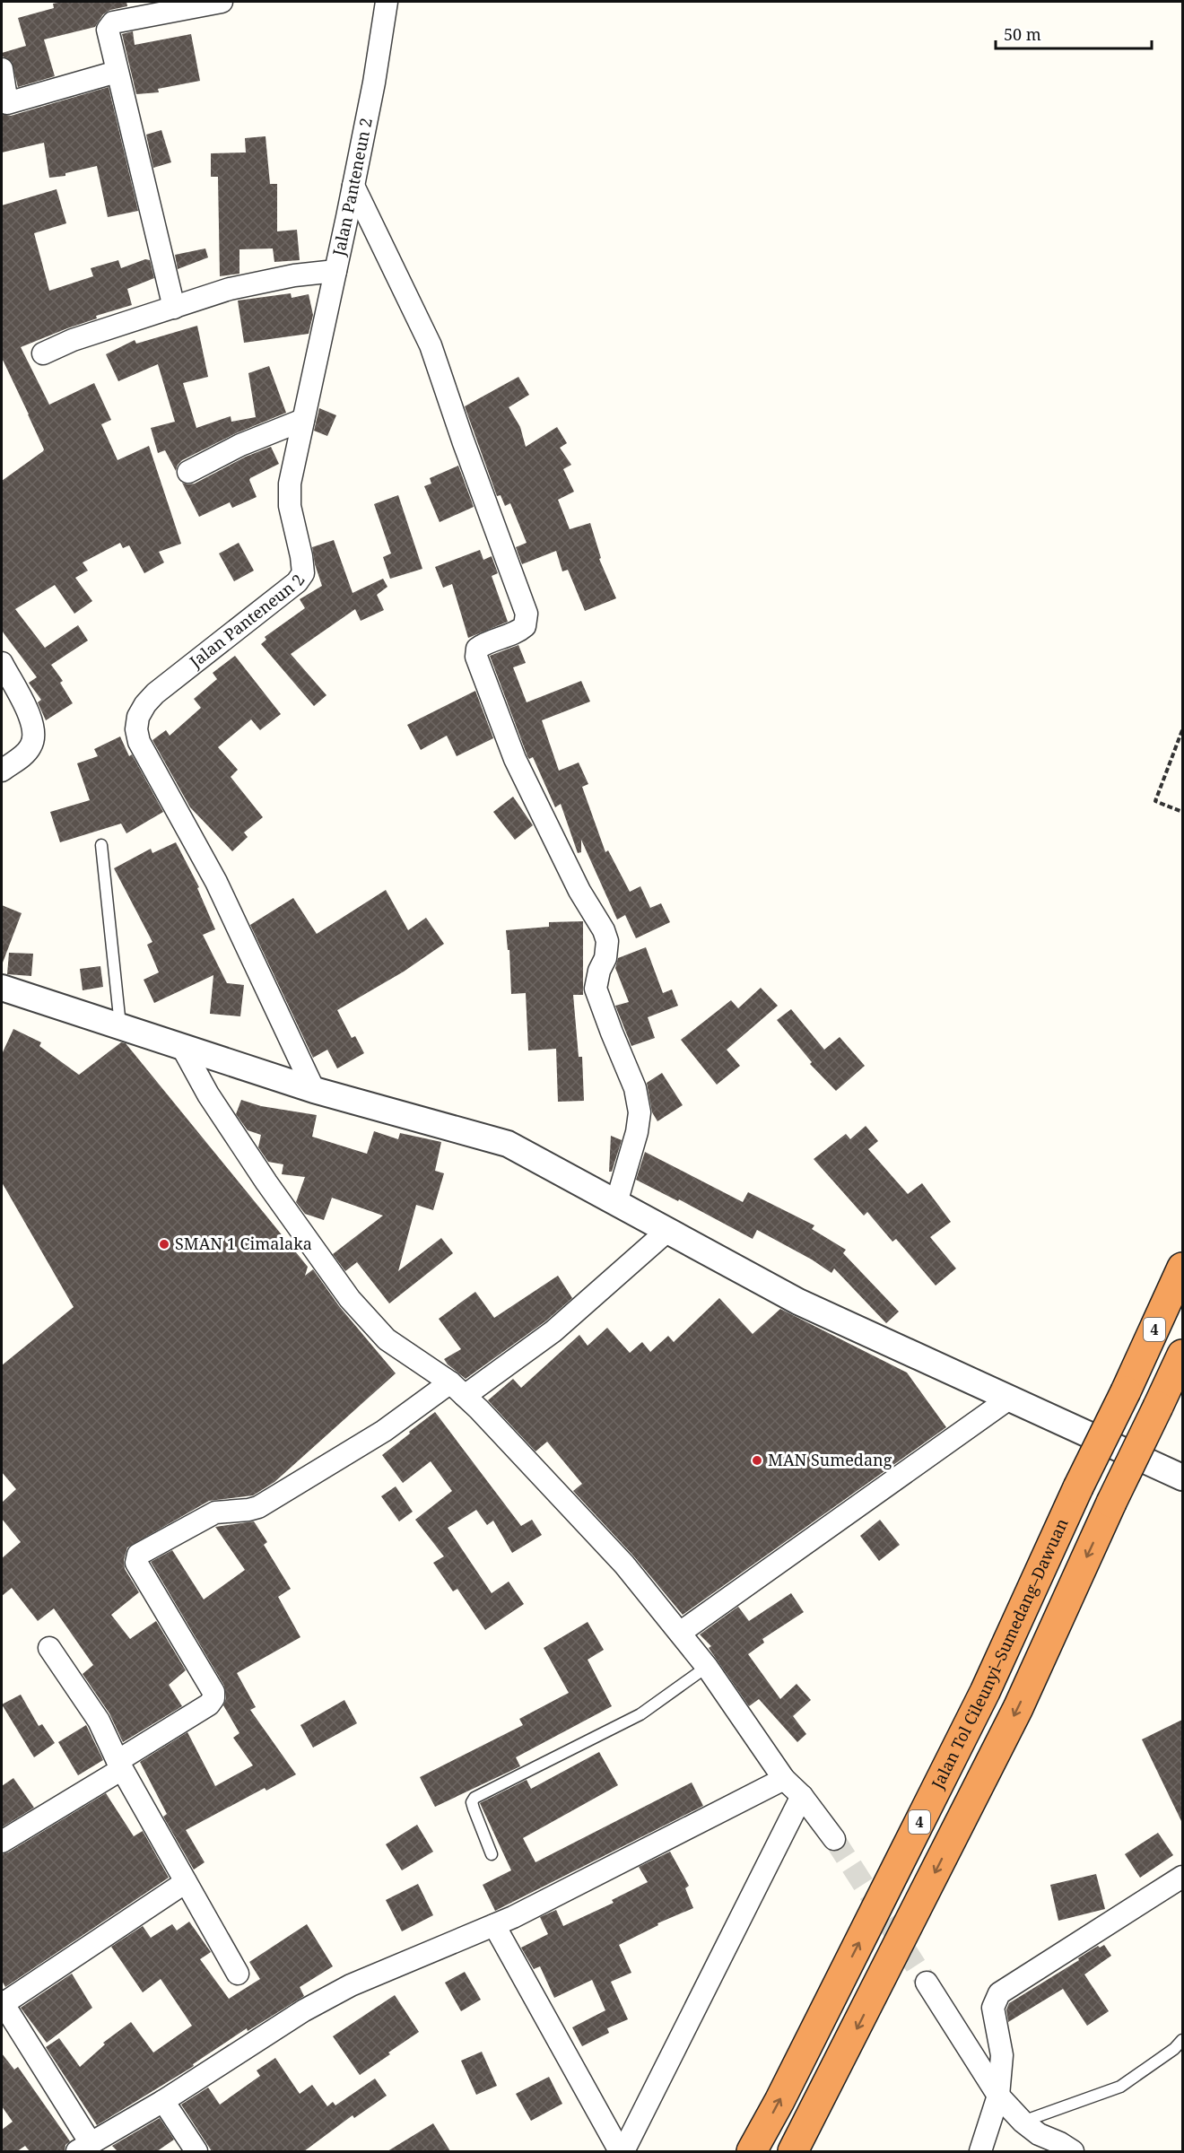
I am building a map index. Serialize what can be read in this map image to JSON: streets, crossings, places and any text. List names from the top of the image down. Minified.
{"streets":{"highway":["4","Jalan Tol Cileunyi–Sumedang–Dawuan"],"street":["Jalan Panteneun 2"]},"places":["SMAN 1 Cimalaka","MAN Sumedang"],"scale_bar":"50 m"}
